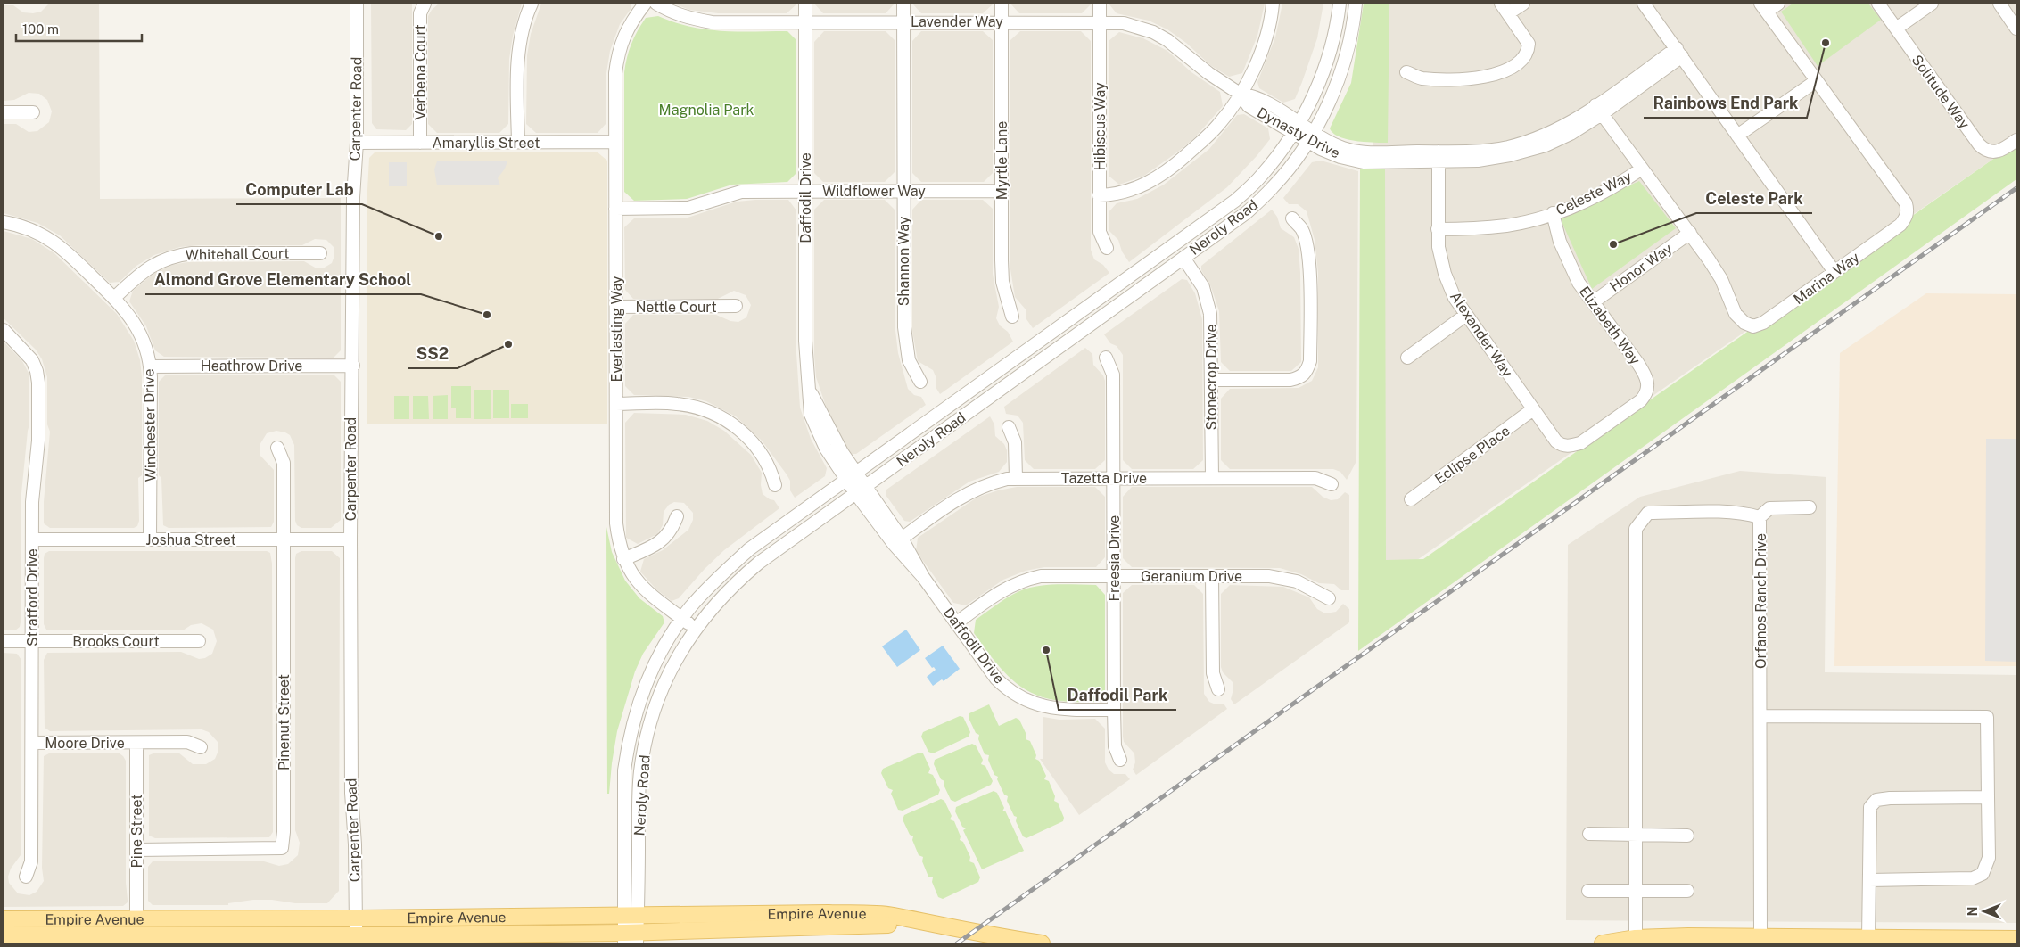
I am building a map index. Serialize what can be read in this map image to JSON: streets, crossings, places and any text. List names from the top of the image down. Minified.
{"streets":{"main road":["Empire Avenue"],"street":["Lavender Way","Verbena Court","Solitude Way","Carpenter Road","Hibiscus Way","Dynasty Drive","Amaryllis Street","Myrtle Lane","Wildflower Way","Celeste Way","Daffodil Drive","Neroly Road","Whitehall Court","Shannon Way","Honor Way","Marina Way","Nettle Court","Elizabeth Way","Everlasting Way","Alexander Way","Heathrow Drive","Stonecrop Drive","Winchester Drive","Eclipse Place","Tazetta Drive","Joshua Street","Freesia Drive","Geranium Drive","Stratford Drive","Orfanos Ranch Drive","Brooks Court","Pinenut Street","Moore Drive","Pine Street"]},"crossings":[["Lavender Way","Hibiscus Way"],["Lavender Way","Dynasty Drive"],["Lavender Way","Myrtle Lane"],["Lavender Way","Daffodil Drive"],["Lavender Way","Shannon Way"],["Verbena Court","Amaryllis Street"],["Carpenter Road","Amaryllis Street"],["Carpenter Road","Heathrow Drive"],["Carpenter Road","Joshua Street"],["Carpenter Road","Empire Avenue"],["Dynasty Drive","Neroly Road"],["Dynasty Drive","Marina Way"],["Dynasty Drive","Alexander Way"],["Amaryllis Street","Everlasting Way"],["Myrtle Lane","Wildflower Way"],["Wildflower Way","Daffodil Drive"],["Wildflower Way","Shannon Way"],["Wildflower Way","Everlasting Way"],["Celeste Way","Marina Way"],["Celeste Way","Elizabeth Way"],["Celeste Way","Alexander Way"],["Daffodil Drive","Neroly Road"],["Daffodil Drive","Tazetta Drive"],["Daffodil Drive","Freesia Drive"],["Daffodil Drive","Geranium Drive"],["Neroly Road","Everlasting Way"],["Neroly Road","Stonecrop Drive"],["Neroly Road","Empire Avenue"],["Whitehall Court","Winchester Drive"],["Honor Way","Marina Way"],["Honor Way","Elizabeth Way"],["Nettle Court","Everlasting Way"],["Elizabeth Way","Alexander Way"],["Alexander Way","Eclipse Place"],["Heathrow Drive","Winchester Drive"],["Stonecrop Drive","Tazetta Drive"],["Winchester Drive","Joshua Street"],["Tazetta Drive","Freesia Drive"],["Joshua Street","Stratford Drive"],["Joshua Street","Pinenut Street"],["Freesia Drive","Geranium Drive"],["Stratford Drive","Brooks Court"],["Stratford Drive","Moore Drive"],["Pinenut Street","Pine Street"],["Moore Drive","Pine Street"],["Pine Street","Empire Avenue"]],"parks":["Magnolia Park"],"places":["Rainbows End Park","Computer Lab","Celeste Park","Almond Grove Elementary School","SS2","Daffodil Park"],"scale_bar":"100 m","north":"left"}
